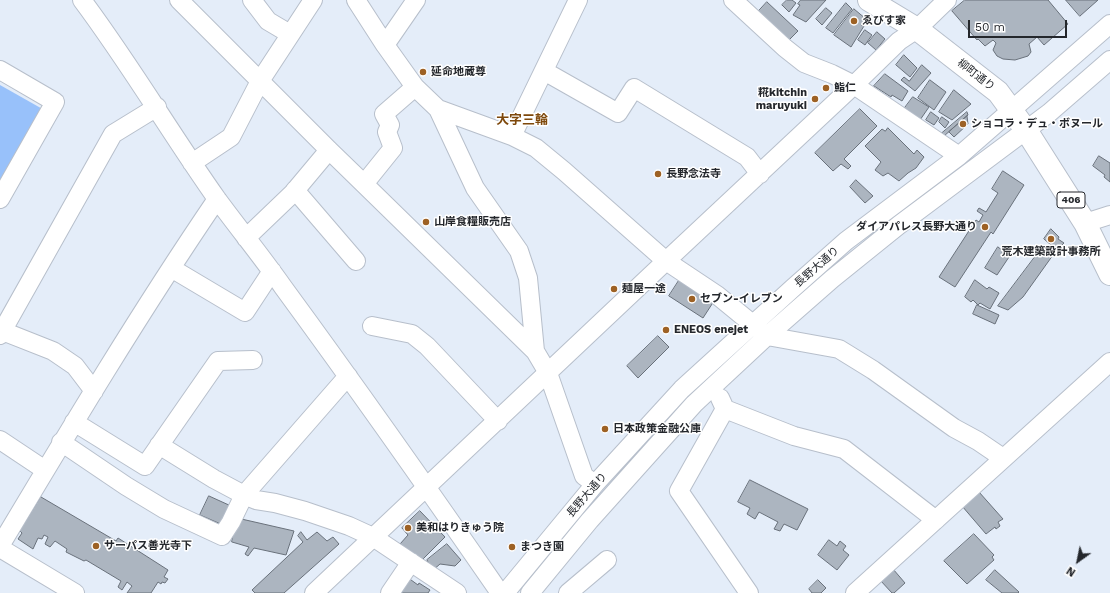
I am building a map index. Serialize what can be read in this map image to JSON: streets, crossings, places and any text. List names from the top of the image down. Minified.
{"streets":{"highway":["柳町通り","406"],"street":["長野大通り"]},"crossings":[["柳町通り","406"],["柳町通り","長野大通り"],["406","長野大通り"]],"districts":["大字三輪"],"places":["ゑびす家","延命地蔵尊","鮨仁","糀kitchin maruyuki","ショコラ・デュ・ボヌール","長野念法寺","山岸食糧販売店","ダイアパレス長野大通り","荒木建築設計事務所","麺屋一途","セブン-イレブン","ENEOS enejet","日本政策金融公庫","美和はりきゅう院","サーパス善光寺下","まつき園"],"scale_bar":"50 m","north":"bottom left"}
